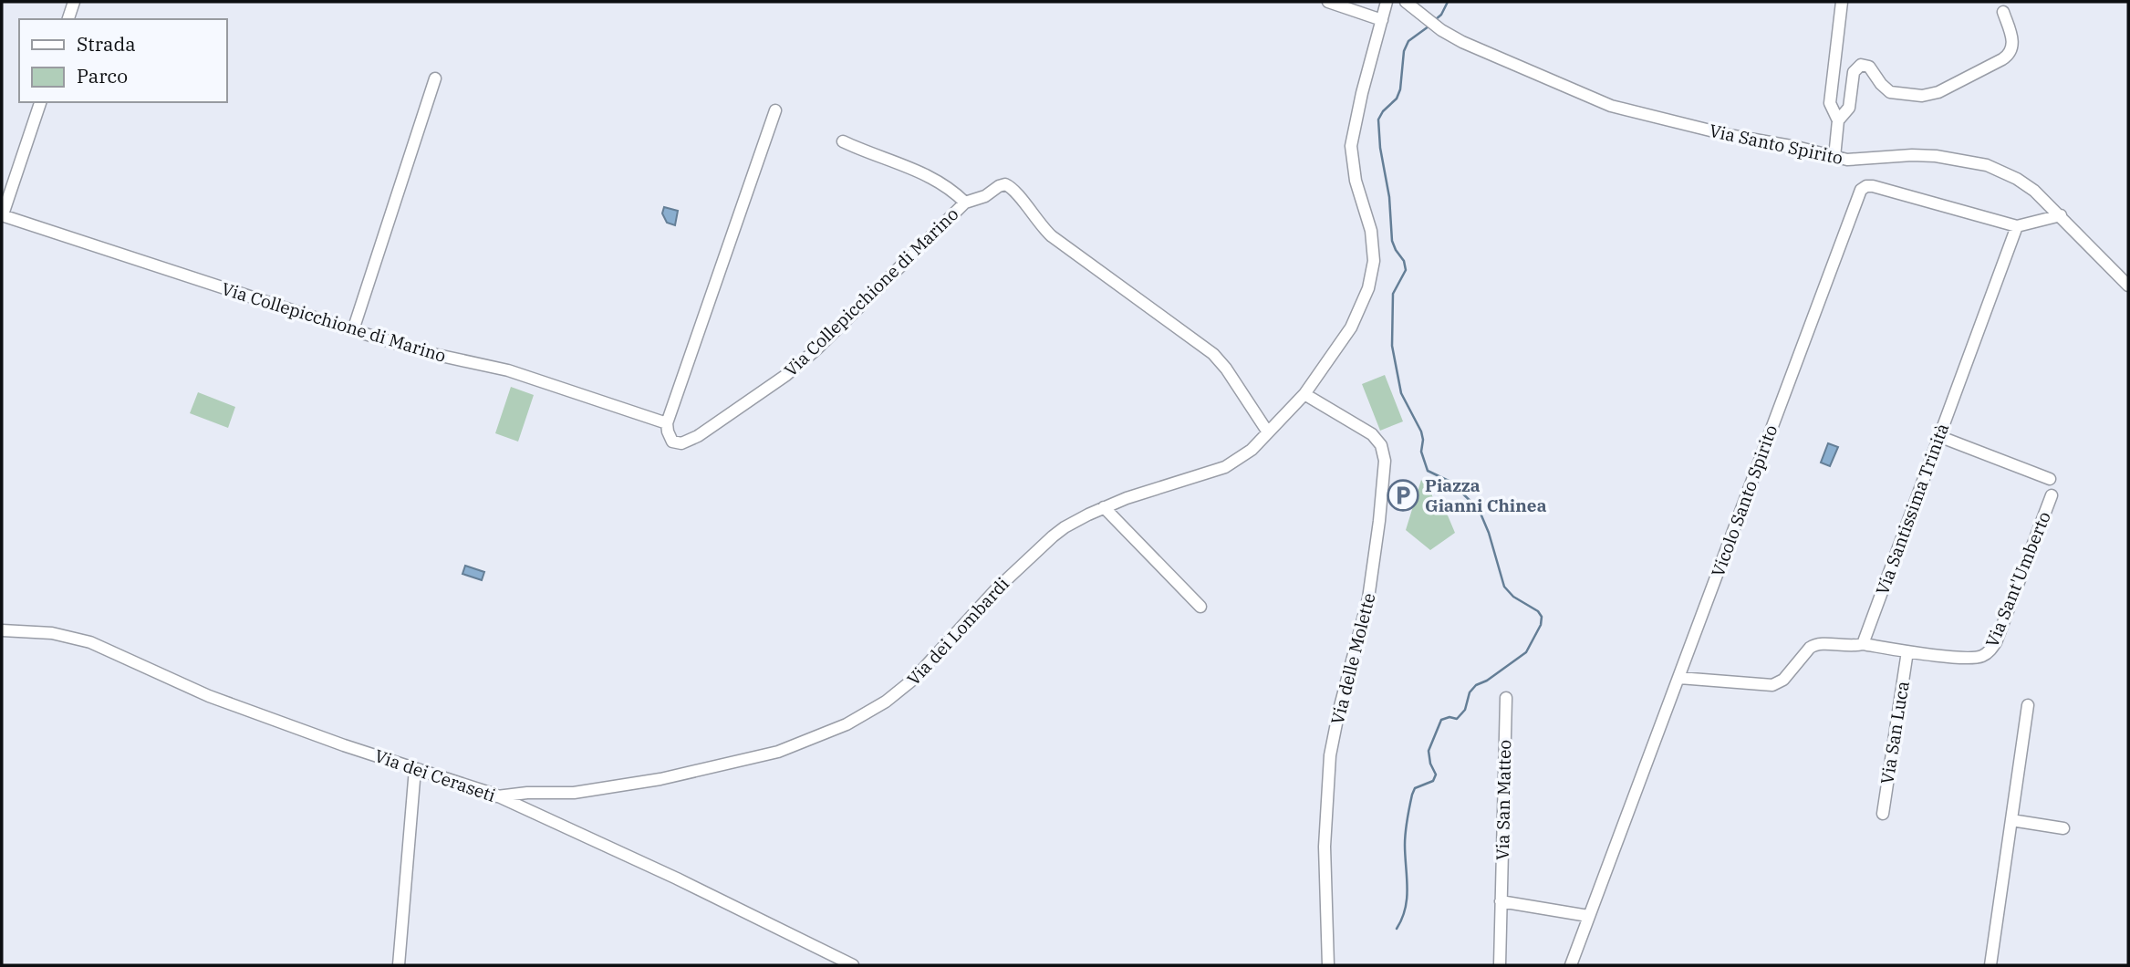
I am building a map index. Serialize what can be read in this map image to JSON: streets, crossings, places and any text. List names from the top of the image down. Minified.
{"streets":{"street":["Via Santo Spirito","Via Collepicchione di Marino","Vicolo Santo Spirito","Via Santissima Trinità","Via Sant'Umberto","Via dei Lombardi","Via delle Molette","Via San Luca","Via dei Ceraseti","Via San Matteo"]},"crossings":[["Via Collepicchione di Marino","Via dei Lombardi"],["Vicolo Santo Spirito","Via Santissima Trinità"],["Via Santissima Trinità","Via Sant'Umberto"],["Via Sant'Umberto","Via San Luca"],["Via dei Lombardi","Via delle Molette"],["Via dei Lombardi","Via dei Ceraseti"]],"places":{"parking":["Piazza Gianni Chinea"]},"legend":["Strada","Parco"]}
